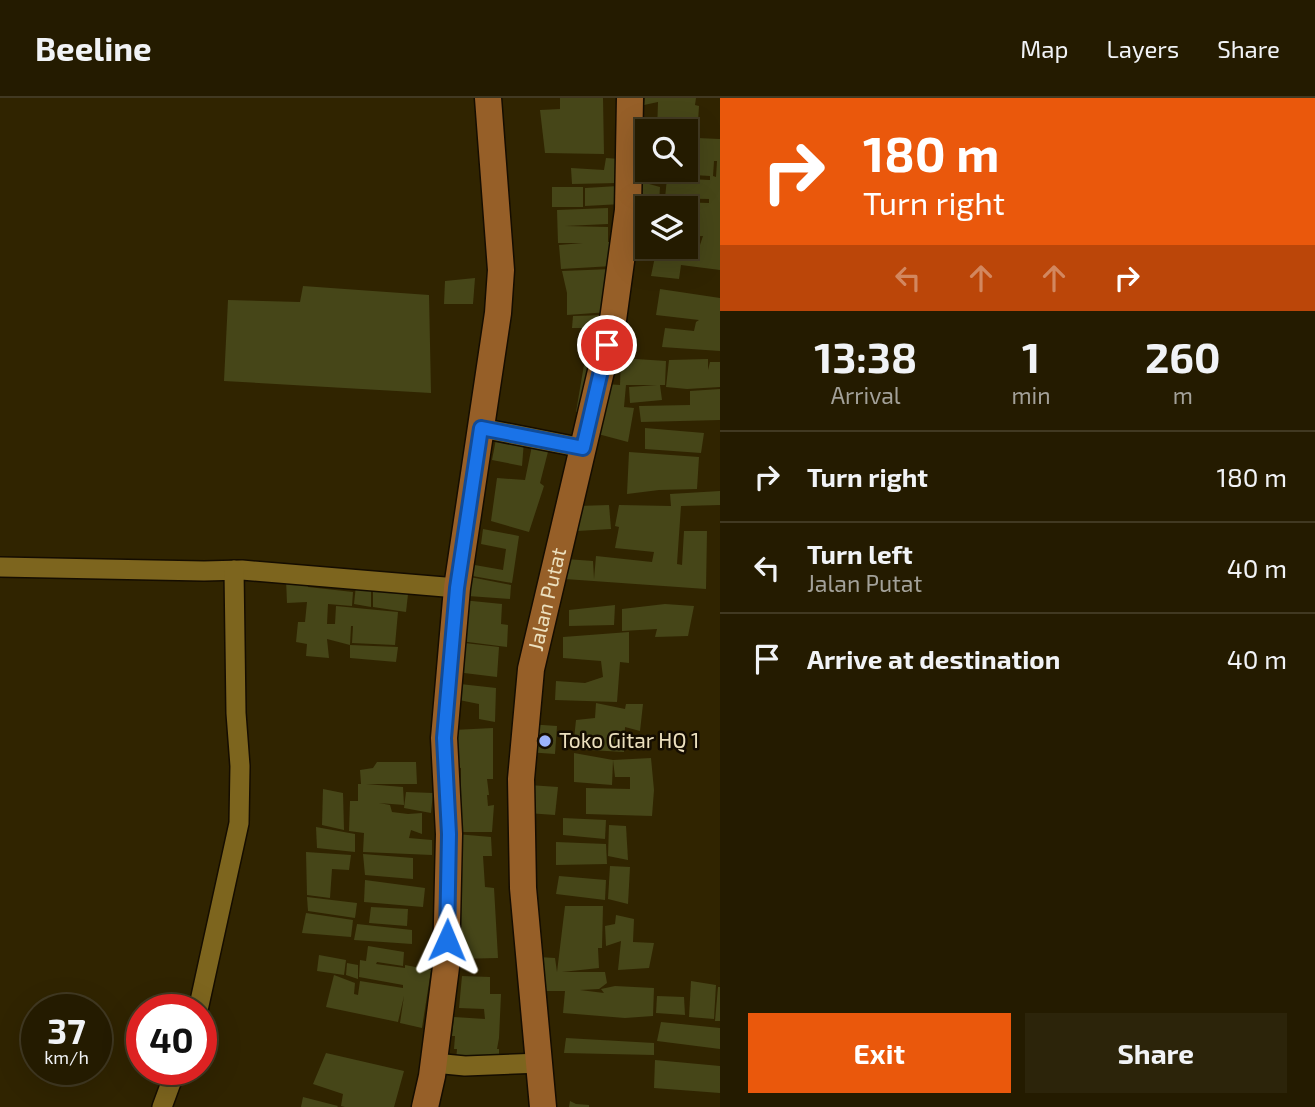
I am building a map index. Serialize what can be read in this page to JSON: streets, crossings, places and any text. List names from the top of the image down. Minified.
{"streets":{"street":["Jalan Putat"]},"places":["Toko Gitar HQ 1"],"page":{"header":"Beeline","nav":["Map","Layers","Share"],"turn":["180 m","Turn right"],"eta":["13:38","Arrival","1","min","260","m"],"list":[{"name":"Turn right","value":"180 m"},{"name":"Turn left","note":"Jalan Putat","value":"40 m"},{"name":"Arrive at destination","value":"40 m"}],"speed":"37 km/h","limit":"40","buttons":["Exit","Share"]}}
